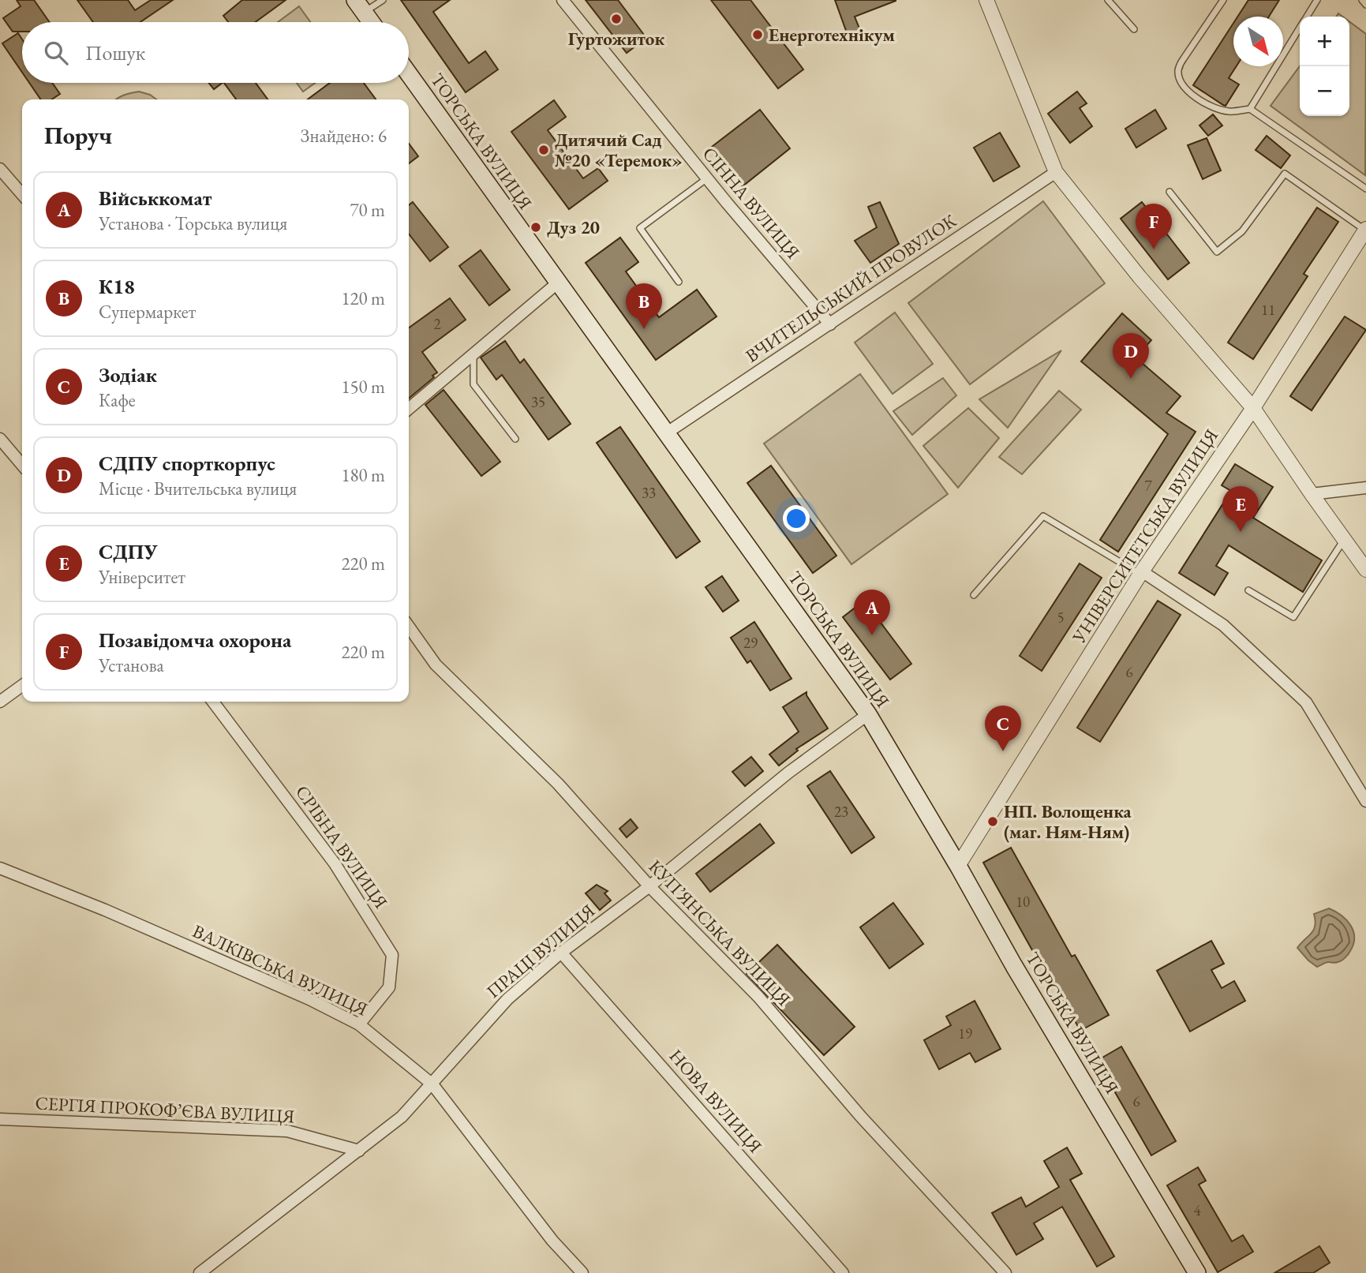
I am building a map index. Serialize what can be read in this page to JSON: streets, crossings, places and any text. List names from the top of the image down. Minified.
{"streets":{"main road":["ТОРСЬКА ВУЛИЦЯ"],"street":["СІННА ВУЛИЦЯ","ВЧИТЕЛЬСЬКИЙ ПРОВУЛОК","УНІВЕРСИТЕТСЬКА ВУЛИЦЯ","СРІБНА ВУЛИЦЯ","КУП’ЯНСЬКА ВУЛИЦЯ","ПРАЦІ ВУЛИЦЯ","ВАЛКІВСЬКА ВУЛИЦЯ","НОВА ВУЛИЦЯ","СЕРГІЯ ПРОКОФ’ЄВА ВУЛИЦЯ"]},"crossings":[["ТОРСЬКА ВУЛИЦЯ","ВЧИТЕЛЬСЬКИЙ ПРОВУЛОК"],["ТОРСЬКА ВУЛИЦЯ","УНІВЕРСИТЕТСЬКА ВУЛИЦЯ"],["ТОРСЬКА ВУЛИЦЯ","ПРАЦІ ВУЛИЦЯ"],["СІННА ВУЛИЦЯ","ВЧИТЕЛЬСЬКИЙ ПРОВУЛОК"],["СРІБНА ВУЛИЦЯ","ВАЛКІВСЬКА ВУЛИЦЯ"],["КУП’ЯНСЬКА ВУЛИЦЯ","ПРАЦІ ВУЛИЦЯ"],["ПРАЦІ ВУЛИЦЯ","ВАЛКІВСЬКА ВУЛИЦЯ"],["ПРАЦІ ВУЛИЦЯ","НОВА ВУЛИЦЯ"],["ПРАЦІ ВУЛИЦЯ","СЕРГІЯ ПРОКОФ’ЄВА ВУЛИЦЯ"]],"places":["Гуртожиток","Енерготехнікум","Дитячий Сад №20 «Теремок»","Дуз 20","НП. Волощенка (маг. Ням-Ням)"],"house_numbers":["11","2","35","7","33","5","29","6","23","10","19","6","4"],"north":"bottom right","page":{"map_buttons":["+","−"],"search":"Пошук","heading":["Поруч","Знайдено: 6"],"list":[{"mark":"A","name":"Військкомат","note":"Установа · Торська вулиця","value":"70 m"},{"mark":"B","name":"К18","note":"Супермаркет","value":"120 m"},{"mark":"C","name":"Зодіак","note":"Кафе","value":"150 m"},{"mark":"D","name":"СДПУ спорткорпус","note":"Місце · Вчительська вулиця","value":"180 m"},{"mark":"E","name":"СДПУ","note":"Університет","value":"220 m"},{"mark":"F","name":"Позавідомча охорона","note":"Установа","value":"220 m"}],"pins":["F","B","D","E","A","C"]}}
